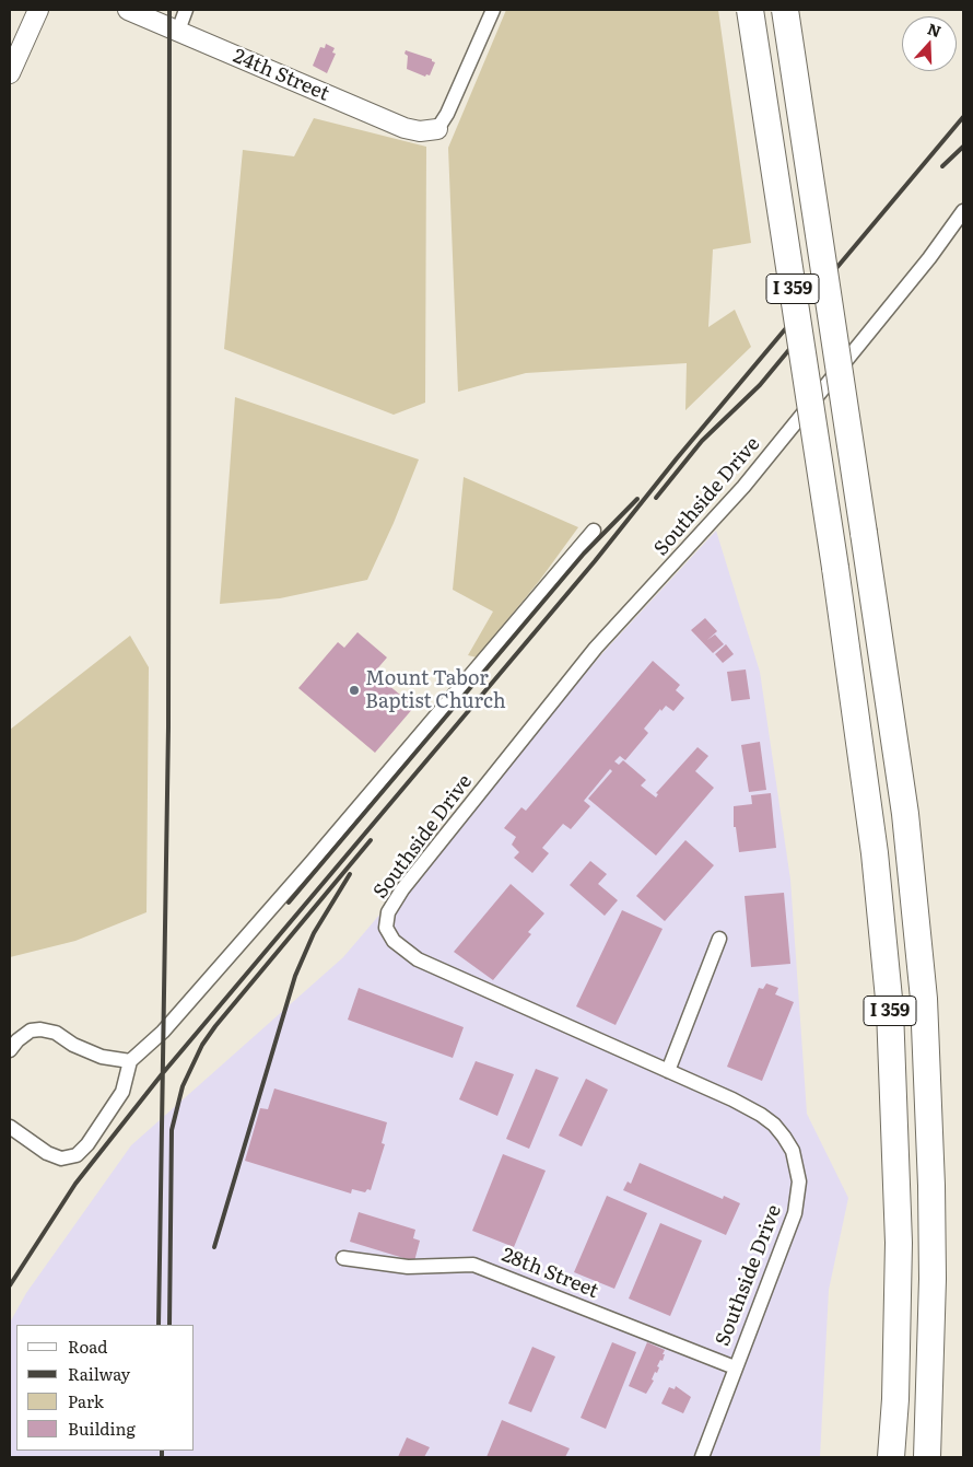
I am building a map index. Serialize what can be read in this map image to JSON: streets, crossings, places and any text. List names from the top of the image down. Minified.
{"streets":{"highway":["I 359"],"street":["24th Street","Southside Drive","28th Street"]},"crossings":[["Southside Drive","28th Street"]],"places":["Mount Tabor Baptist Church"],"legend":["Road","Railway","Park","Building"],"north":"top"}
